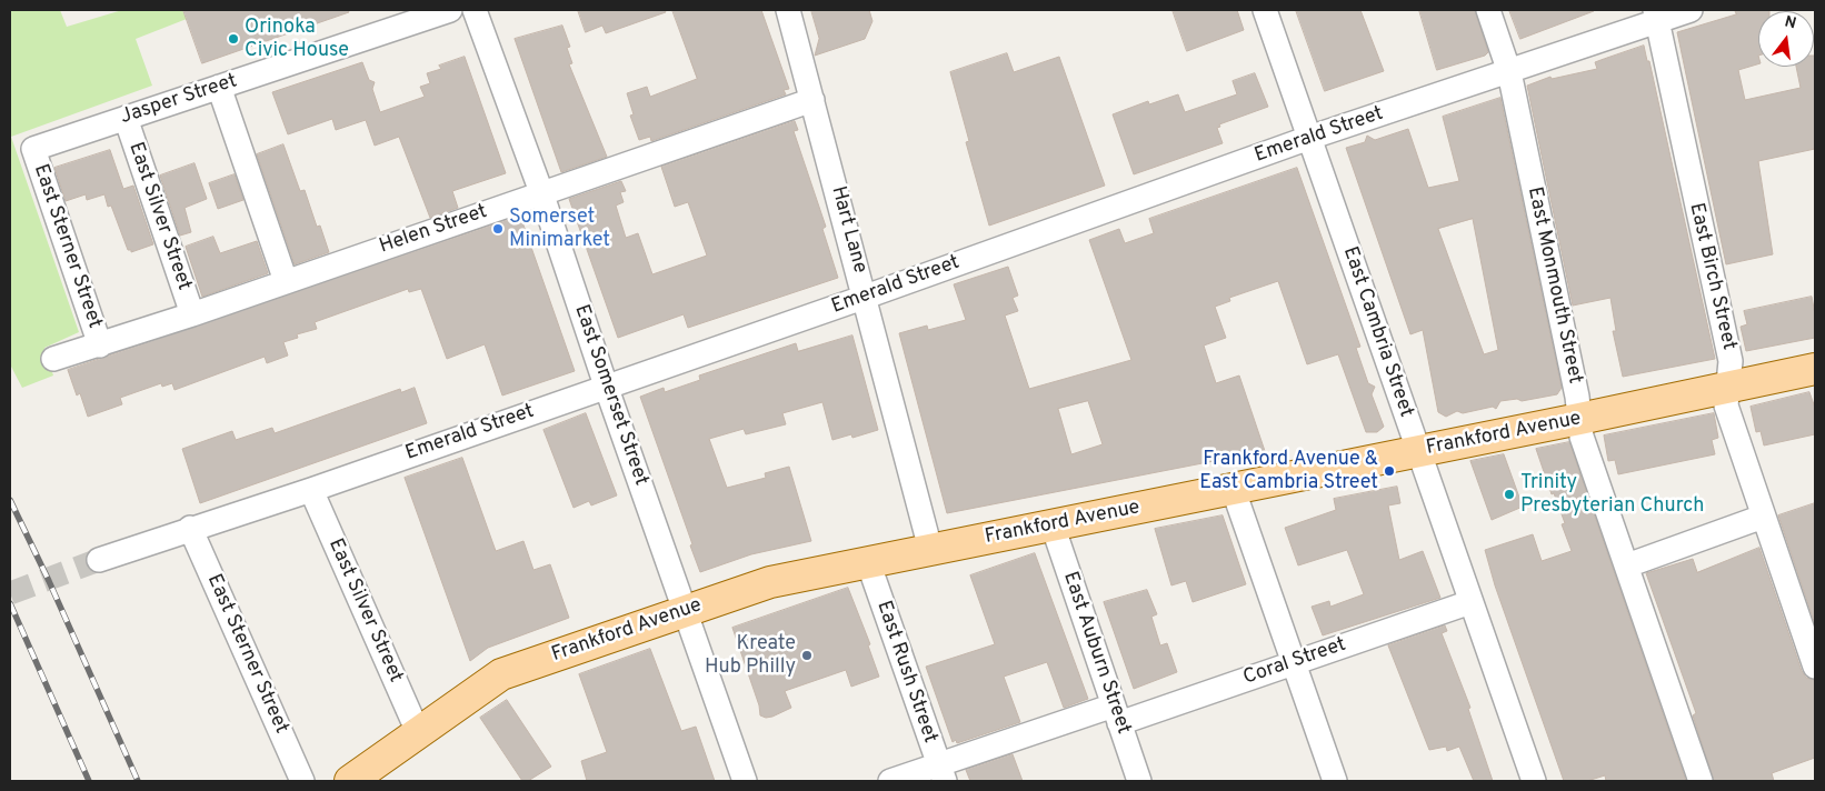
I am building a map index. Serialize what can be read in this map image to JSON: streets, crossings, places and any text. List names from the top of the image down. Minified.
{"streets":{"main road":["Frankford Avenue"],"street":["Jasper Street","Emerald Street","East Silver Street","Helen Street","Hart Lane","East Sterner Street","East Birch Street","East Monmouth Street","East Cambria Street","East Somerset Street","East Auburn Street","Coral Street","East Rush Street"]},"crossings":[["Jasper Street","East Silver Street"],["Jasper Street","East Sterner Street"],["Emerald Street","East Silver Street"],["Emerald Street","Hart Lane"],["Emerald Street","East Sterner Street"],["Emerald Street","East Birch Street"],["Emerald Street","East Monmouth Street"],["Emerald Street","East Cambria Street"],["Emerald Street","East Somerset Street"],["East Silver Street","Helen Street"],["East Silver Street","Frankford Avenue"],["Helen Street","Hart Lane"],["Helen Street","East Sterner Street"],["Helen Street","East Somerset Street"],["Hart Lane","Frankford Avenue"],["East Birch Street","Frankford Avenue"],["East Monmouth Street","Frankford Avenue"],["East Cambria Street","Frankford Avenue"],["East Cambria Street","Coral Street"],["East Somerset Street","Frankford Avenue"],["Frankford Avenue","East Auburn Street"],["Frankford Avenue","East Rush Street"],["East Auburn Street","Coral Street"],["Coral Street","East Rush Street"]],"places":["Orinoka Civic House","Somerset Minimarket","Frankford Avenue & East Cambria Street","Trinity Presbyterian Church","Kreate Hub Philly"],"north":"top"}
